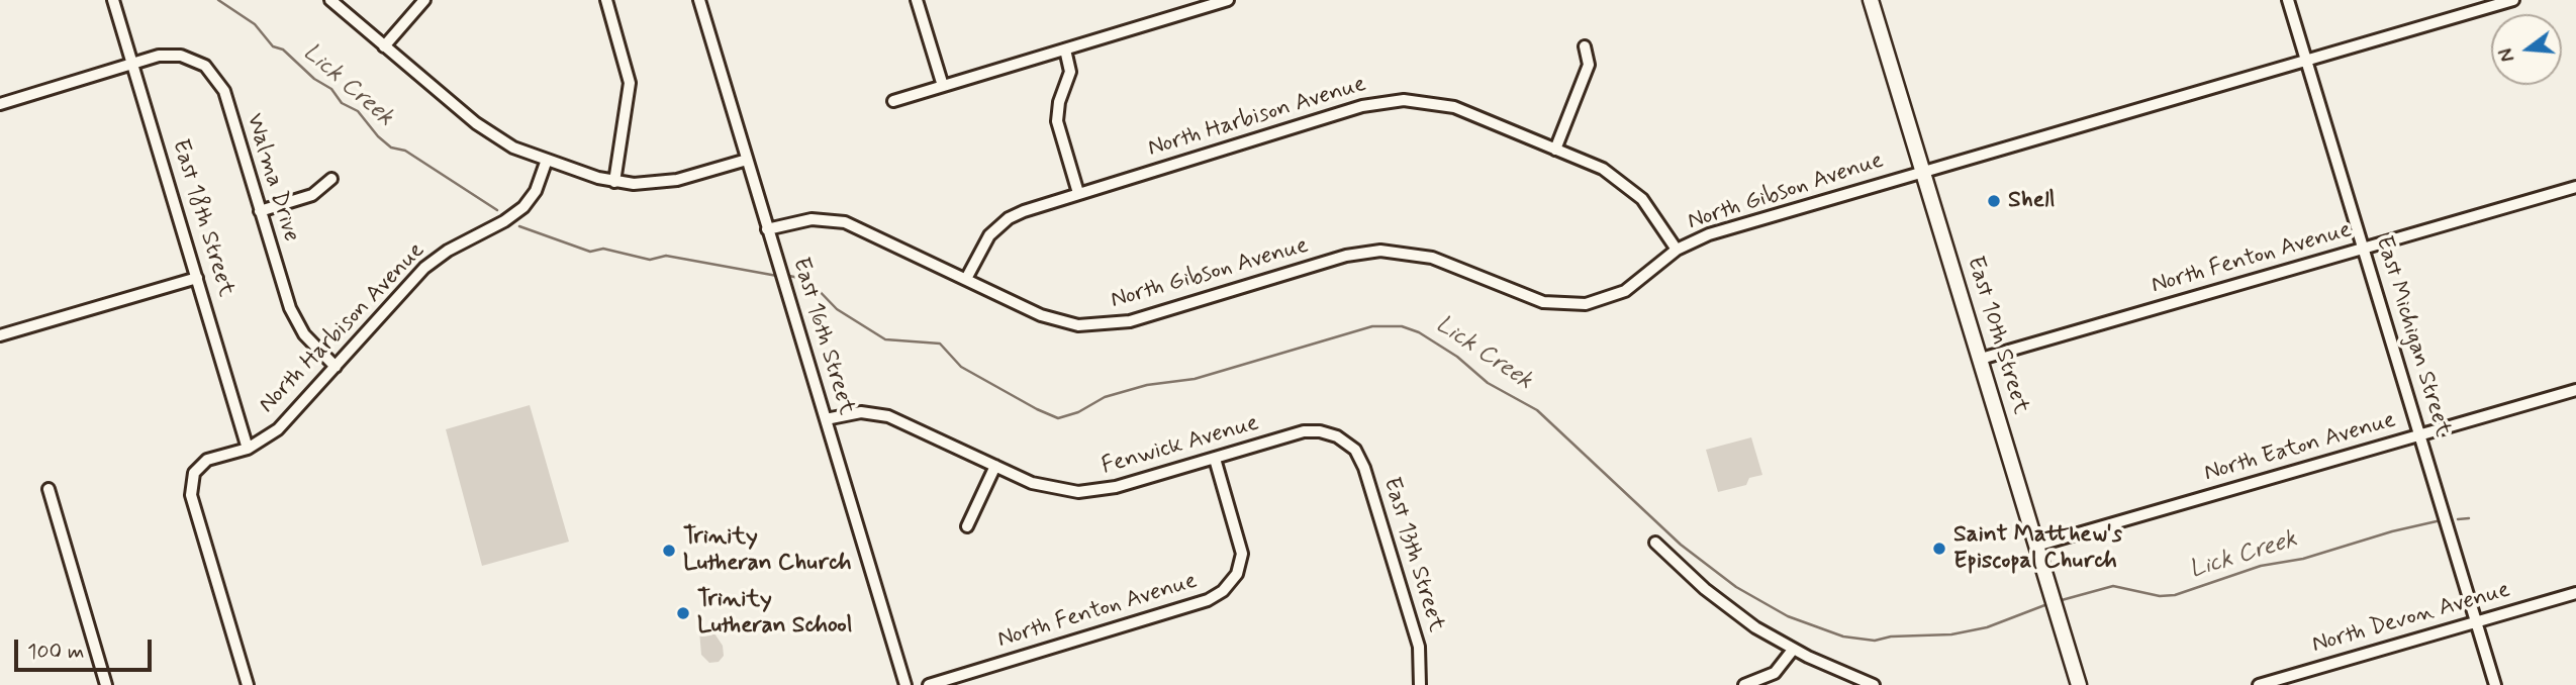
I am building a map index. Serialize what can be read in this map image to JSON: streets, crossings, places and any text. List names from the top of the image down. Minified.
{"streets":{"main road":["East 10th Street"],"street":["North Harbison Avenue","Walma Drive","North Gibson Avenue","East 18th Street","North Fenton Avenue","East 16th Street","East Michigan Street","Fenwick Avenue","North Eaton Avenue","East 13th Street","North Devon Avenue"]},"crossings":[["North Harbison Avenue","Walma Drive"],["North Harbison Avenue","North Gibson Avenue"],["North Harbison Avenue","East 18th Street"],["Walma Drive","East 18th Street"],["North Gibson Avenue","East 10th Street"],["North Gibson Avenue","East 16th Street"],["North Gibson Avenue","East Michigan Street"],["North Fenton Avenue","East 10th Street"],["North Fenton Avenue","East Michigan Street"],["North Fenton Avenue","Fenwick Avenue"],["East 10th Street","North Eaton Avenue"],["East 16th Street","Fenwick Avenue"],["East Michigan Street","North Eaton Avenue"],["East Michigan Street","North Devon Avenue"],["Fenwick Avenue","East 13th Street"]],"water":["Lick Creek"],"places":["Shell","Saint Matthew's Episcopal Church","Trinity Lutheran Church","Trinity Lutheran School"],"scale_bar":"100 m","north":"left"}
